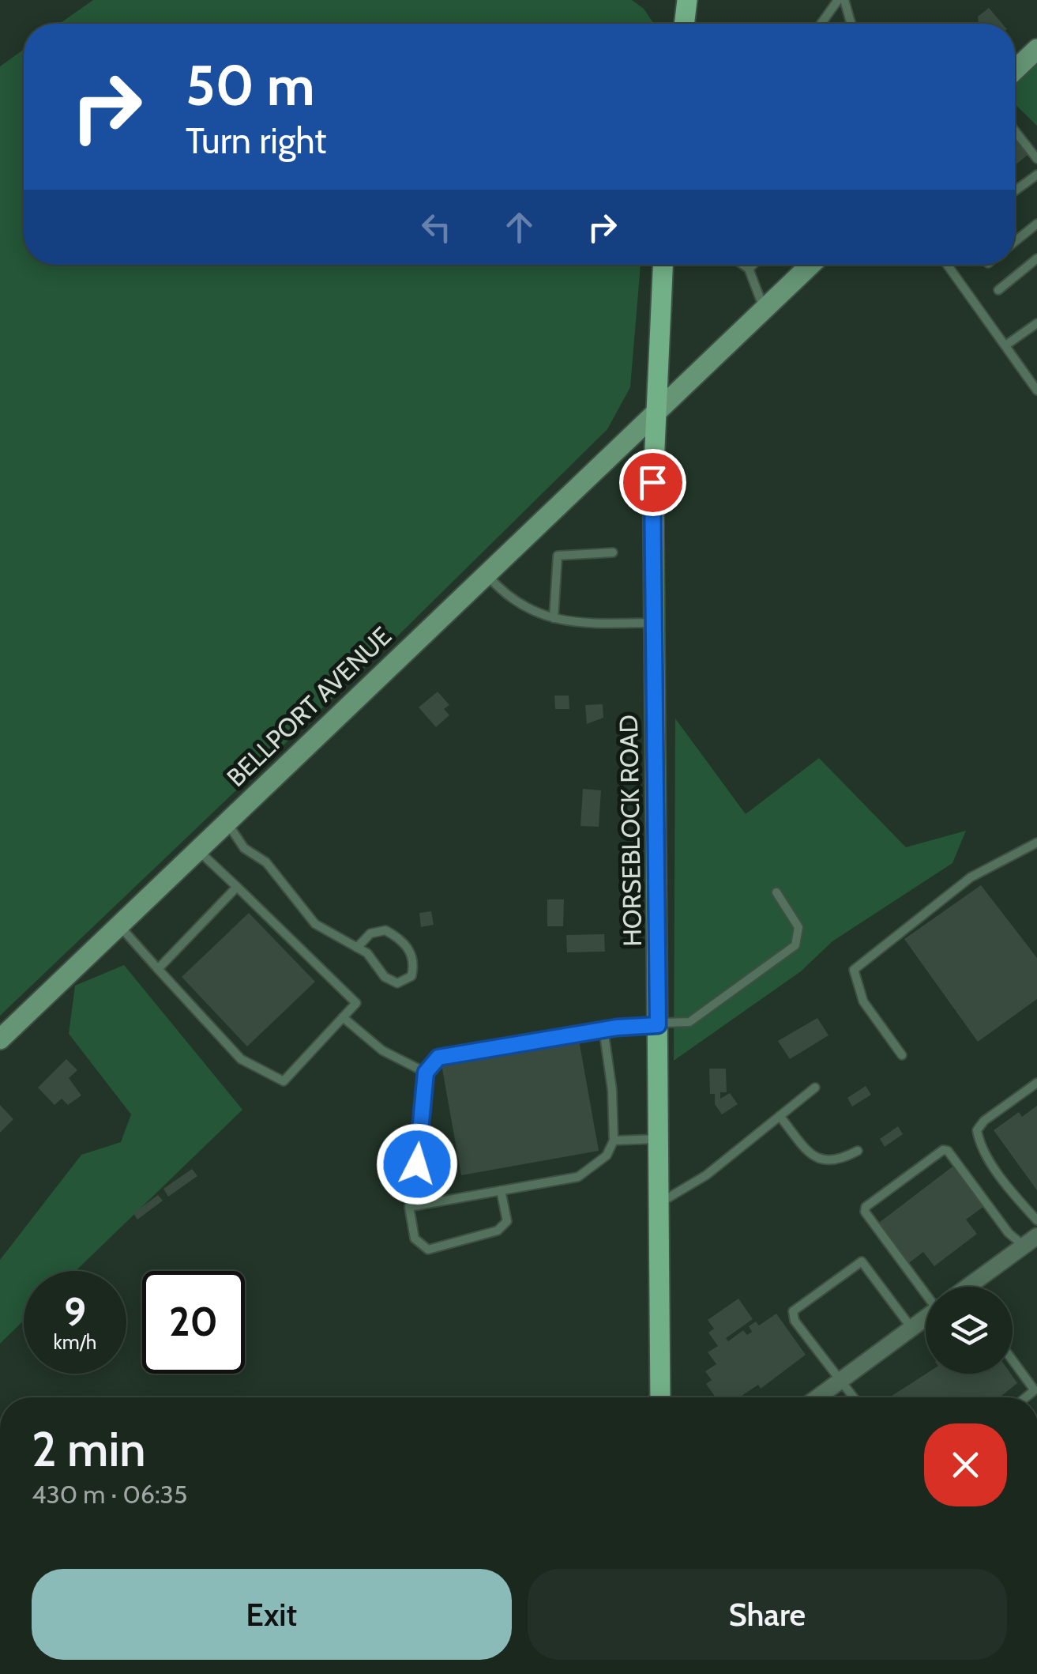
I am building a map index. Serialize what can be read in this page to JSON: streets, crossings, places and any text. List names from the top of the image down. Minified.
{"streets":{"main road":["BELLPORT AVENUE","HORSEBLOCK ROAD"]},"crossings":[["BELLPORT AVENUE","HORSEBLOCK ROAD"]],"page":{"turn":["50 m","Turn right"],"speed":"9 km/h","limit":"20","heading":["2 min","430 m · 06:35"],"buttons":["Exit","Share"]}}
